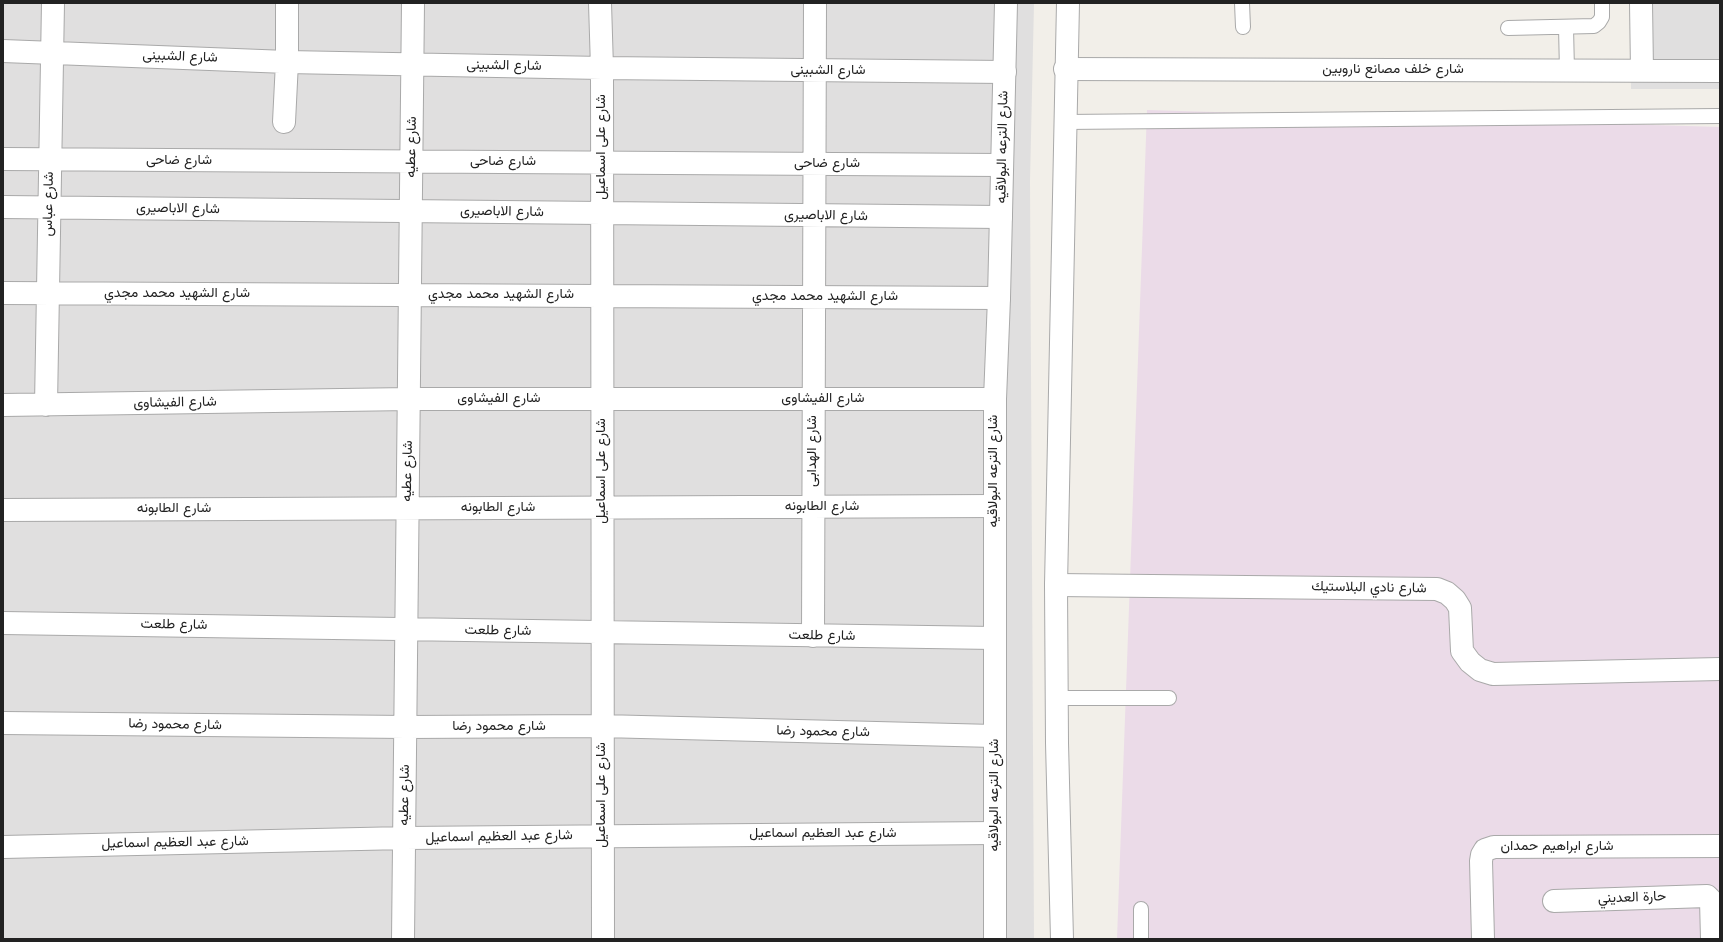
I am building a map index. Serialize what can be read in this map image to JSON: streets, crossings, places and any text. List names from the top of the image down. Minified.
{"streets":{"street":["شارع الشبينى","شارع خلف مصانع ناروبين","شارع عطيه","شارع على اسماعيل","شارع الترعه البولاقيه","شارع ضاحى","شارع عباس","شارع الاباصيرى","شارع الشهيد محمد مجدي","شارع الفيشاوى","شارع الهدابى","شارع الطابونه","شارع نادي البلاستيك","شارع طلعت","شارع محمود رضا","شارع عبد العظيم اسماعيل","شارع ابراهيم حمدان","حارة العديني"]},"crossings":[["شارع الشبينى","شارع عطيه"],["شارع الشبينى","شارع على اسماعيل"],["شارع الشبينى","شارع الترعه البولاقيه"],["شارع الشبينى","شارع عباس"],["شارع الشبينى","شارع الهدابى"],["شارع عطيه","شارع ضاحى"],["شارع عطيه","شارع الاباصيرى"],["شارع عطيه","شارع الشهيد محمد مجدي"],["شارع عطيه","شارع الفيشاوى"],["شارع عطيه","شارع الطابونه"],["شارع عطيه","شارع طلعت"],["شارع عطيه","شارع محمود رضا"],["شارع عطيه","شارع عبد العظيم اسماعيل"],["شارع على اسماعيل","شارع ضاحى"],["شارع على اسماعيل","شارع الاباصيرى"],["شارع على اسماعيل","شارع الشهيد محمد مجدي"],["شارع على اسماعيل","شارع الفيشاوى"],["شارع على اسماعيل","شارع الطابونه"],["شارع على اسماعيل","شارع طلعت"],["شارع على اسماعيل","شارع محمود رضا"],["شارع على اسماعيل","شارع عبد العظيم اسماعيل"],["شارع الترعه البولاقيه","شارع ضاحى"],["شارع الترعه البولاقيه","شارع الاباصيرى"],["شارع الترعه البولاقيه","شارع الشهيد محمد مجدي"],["شارع الترعه البولاقيه","شارع الفيشاوى"],["شارع الترعه البولاقيه","شارع الطابونه"],["شارع الترعه البولاقيه","شارع طلعت"],["شارع الترعه البولاقيه","شارع محمود رضا"],["شارع الترعه البولاقيه","شارع عبد العظيم اسماعيل"],["شارع ضاحى","شارع عباس"],["شارع ضاحى","شارع الهدابى"],["شارع عباس","شارع الاباصيرى"],["شارع عباس","شارع الشهيد محمد مجدي"],["شارع عباس","شارع الفيشاوى"],["شارع الاباصيرى","شارع الهدابى"],["شارع الشهيد محمد مجدي","شارع الهدابى"],["شارع الفيشاوى","شارع الهدابى"],["شارع الهدابى","شارع الطابونه"],["شارع الهدابى","شارع طلعت"]]}
